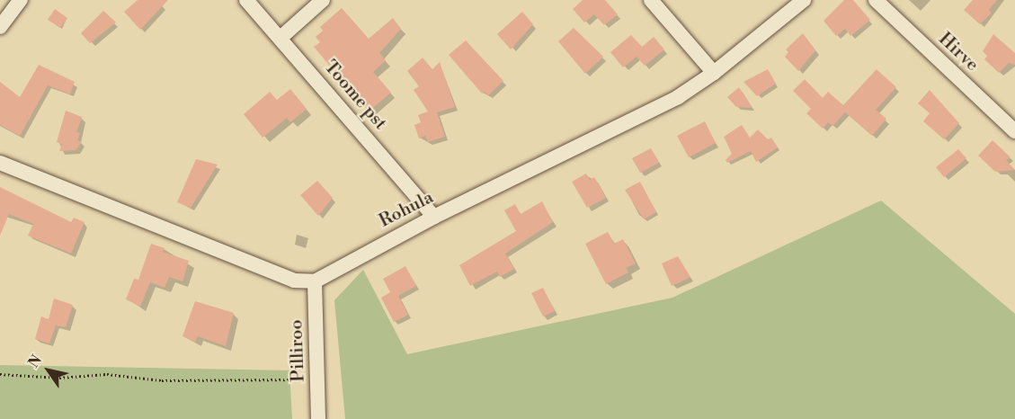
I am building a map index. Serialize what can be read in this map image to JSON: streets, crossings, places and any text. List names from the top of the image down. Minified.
{"streets":{"street":["Hirve","Toome pst","Rohula","Pilliroo"]},"crossings":[["Toome pst","Rohula"],["Rohula","Pilliroo"]],"north":"top left"}
